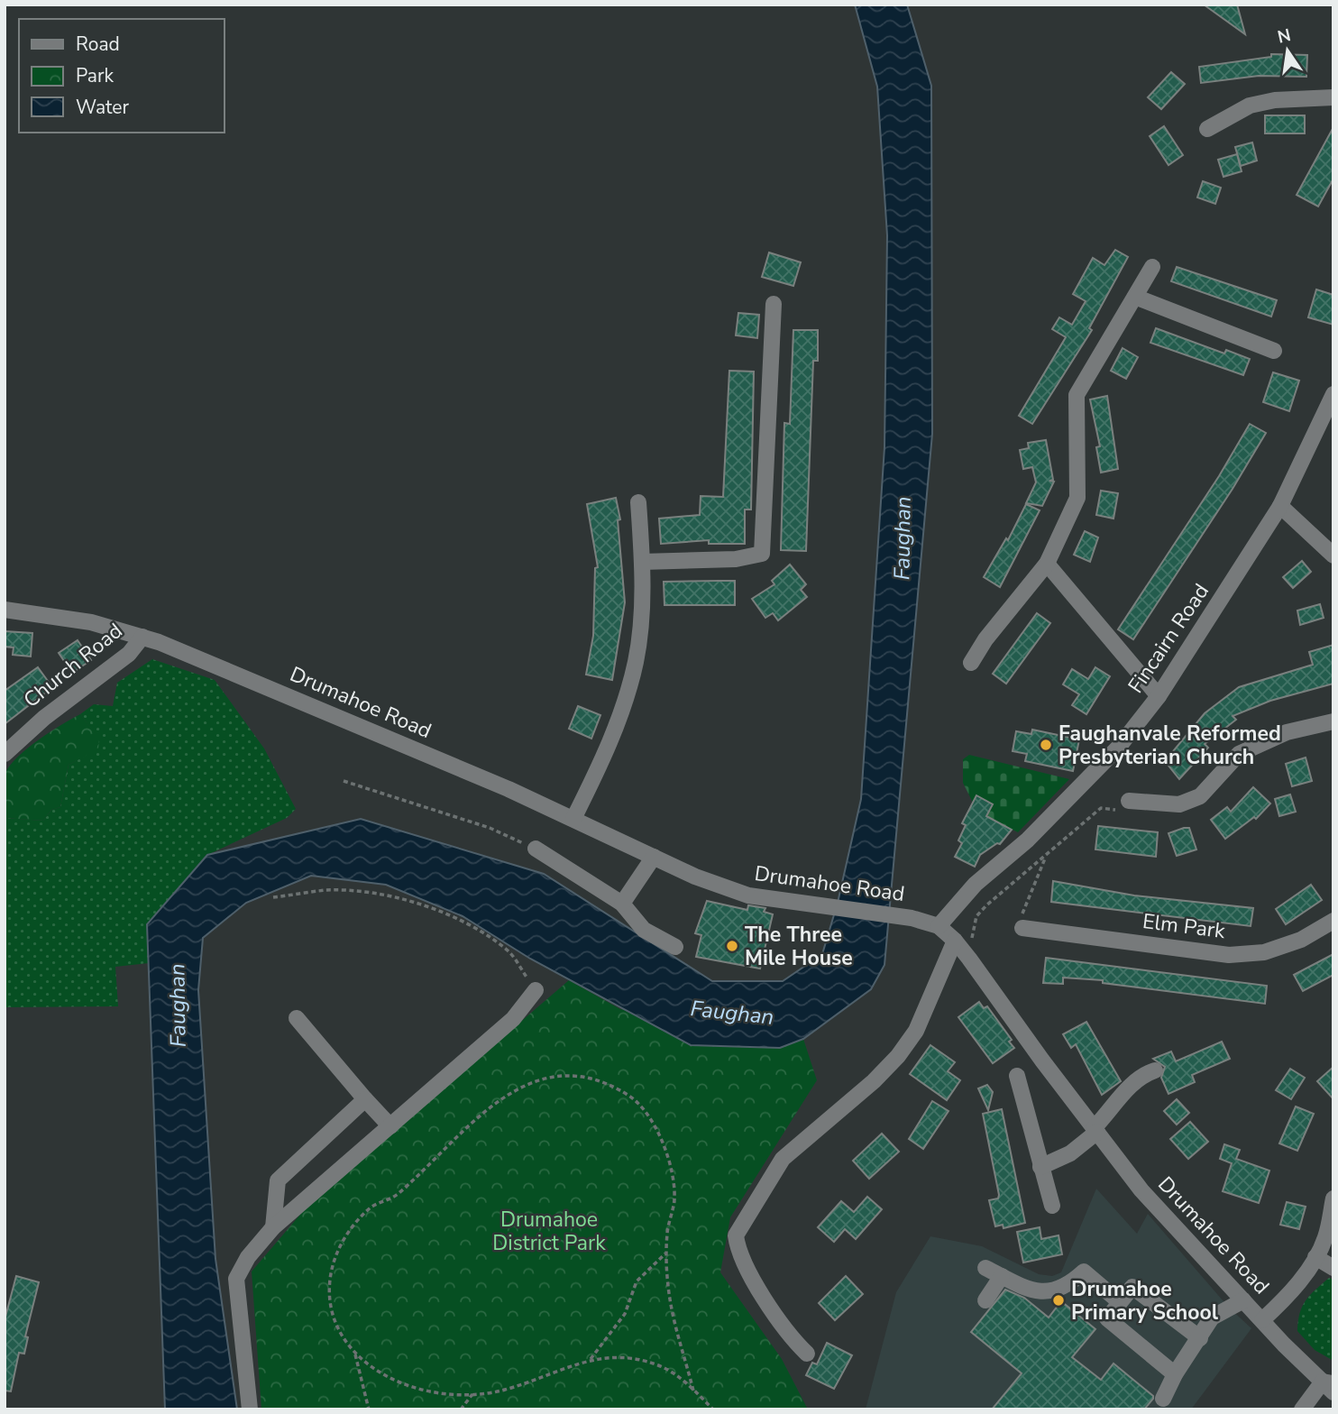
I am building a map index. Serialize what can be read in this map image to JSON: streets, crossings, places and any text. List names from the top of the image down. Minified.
{"streets":{"street":["Fincairn Road","Church Road","Drumahoe Road","Elm Park"]},"crossings":[["Fincairn Road","Drumahoe Road"],["Church Road","Drumahoe Road"]],"water":["Faughan"],"parks":["Drumahoe District Park"],"places":["Faughanvale Reformed Presbyterian Church","The Three Mile House","Drumahoe Primary School"],"legend":["Road","Park","Water"],"north":"top"}
